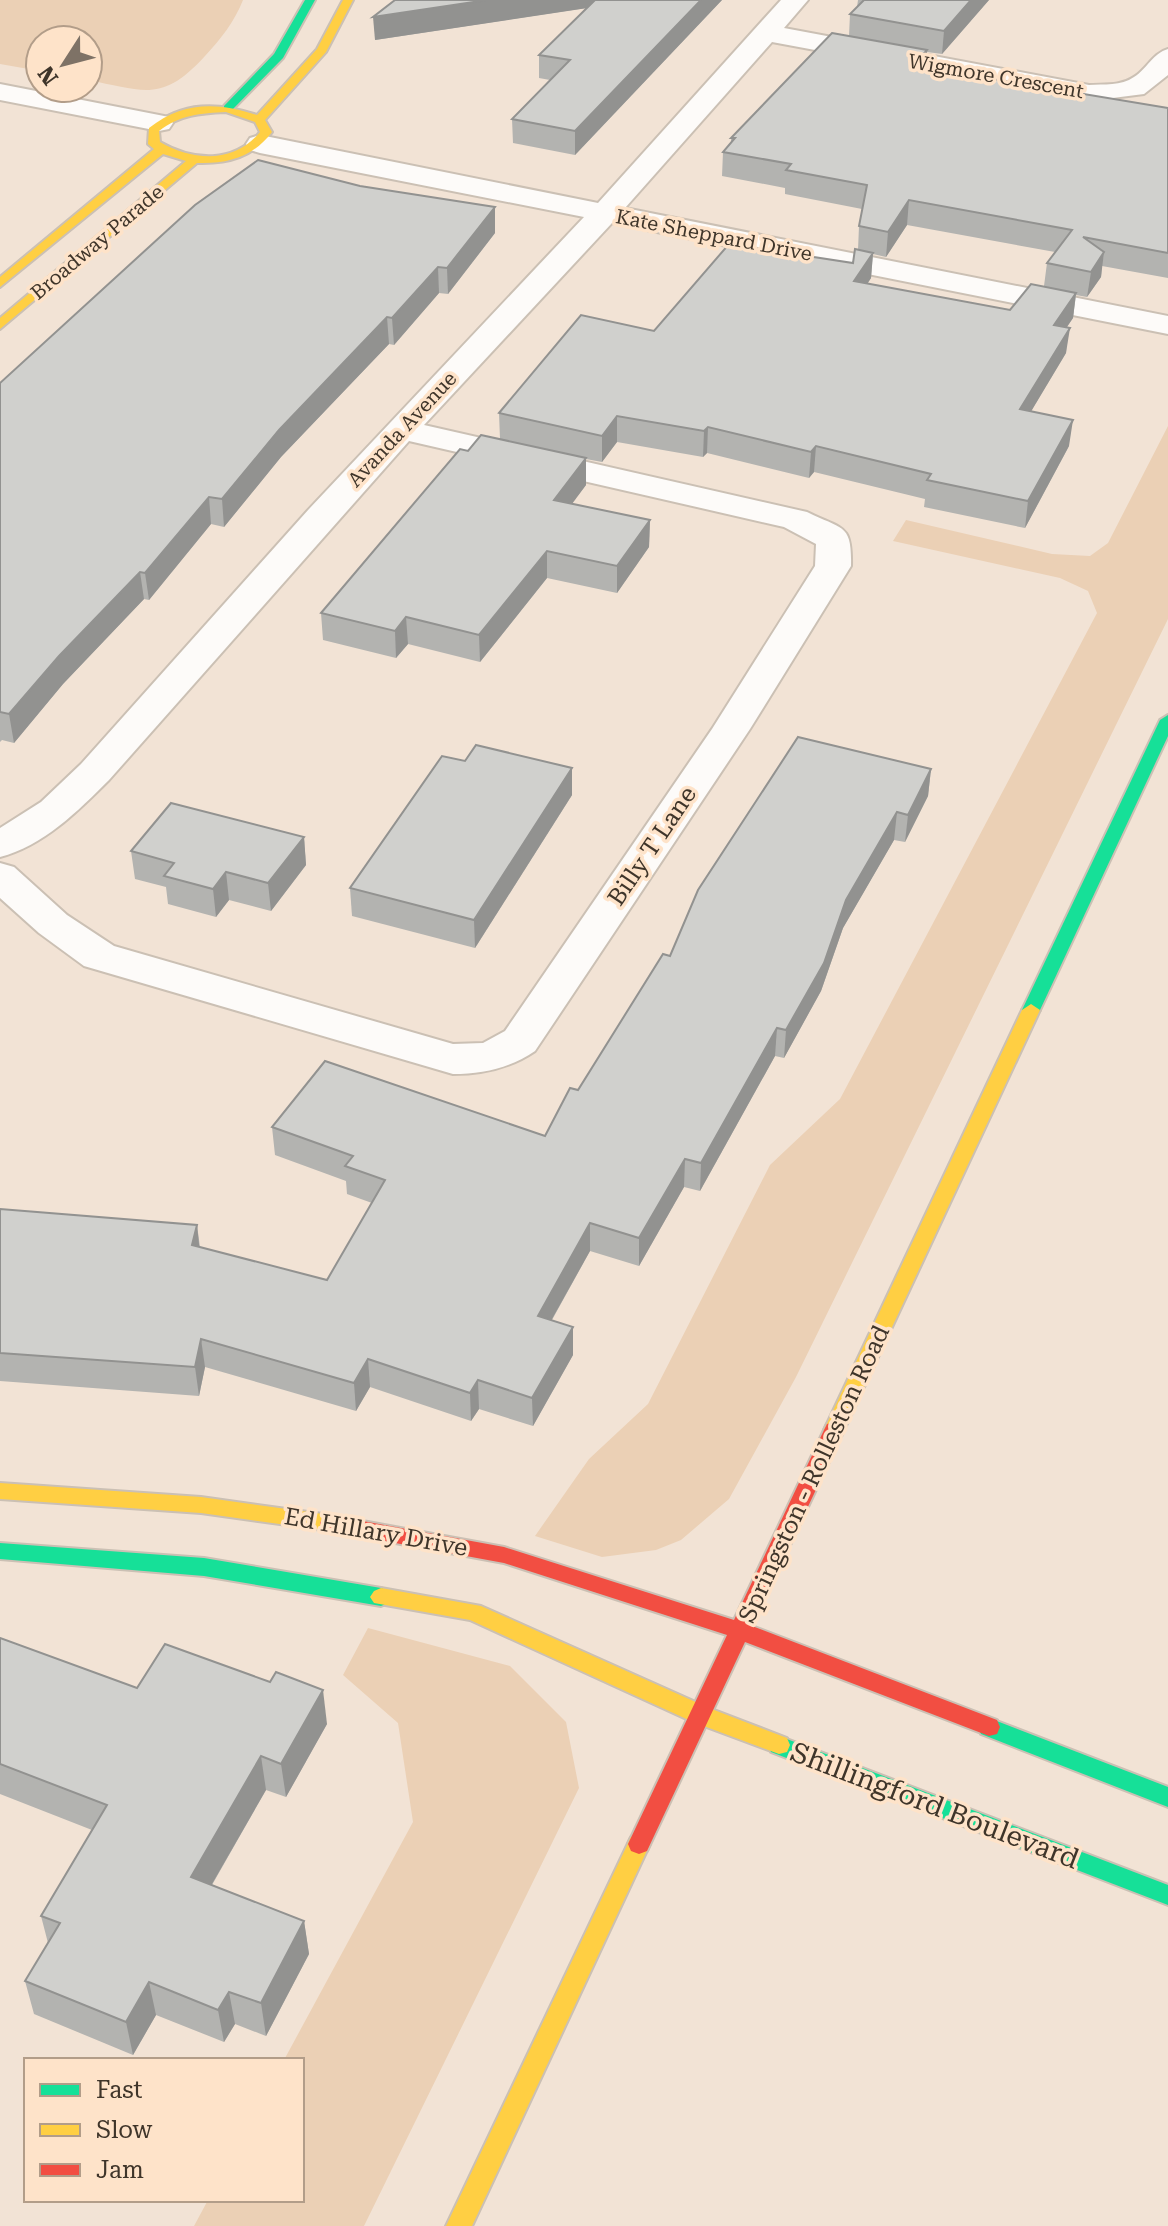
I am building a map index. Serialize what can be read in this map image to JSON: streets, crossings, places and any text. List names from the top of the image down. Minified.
{"streets":{"street":["Wigmore Crescent","Kate Sheppard Drive","Broadway Parade","Avanda Avenue","Billy T Lane","Springston - Rolleston Road","Ed Hillary Drive","Shillingford Boulevard"]},"crossings":[["Wigmore Crescent","Avanda Avenue"],["Kate Sheppard Drive","Avanda Avenue"],["Avanda Avenue","Billy T Lane"],["Springston - Rolleston Road","Ed Hillary Drive"],["Springston - Rolleston Road","Shillingford Boulevard"]],"legend":["Fast","Slow","Jam"],"north":"bottom left"}
